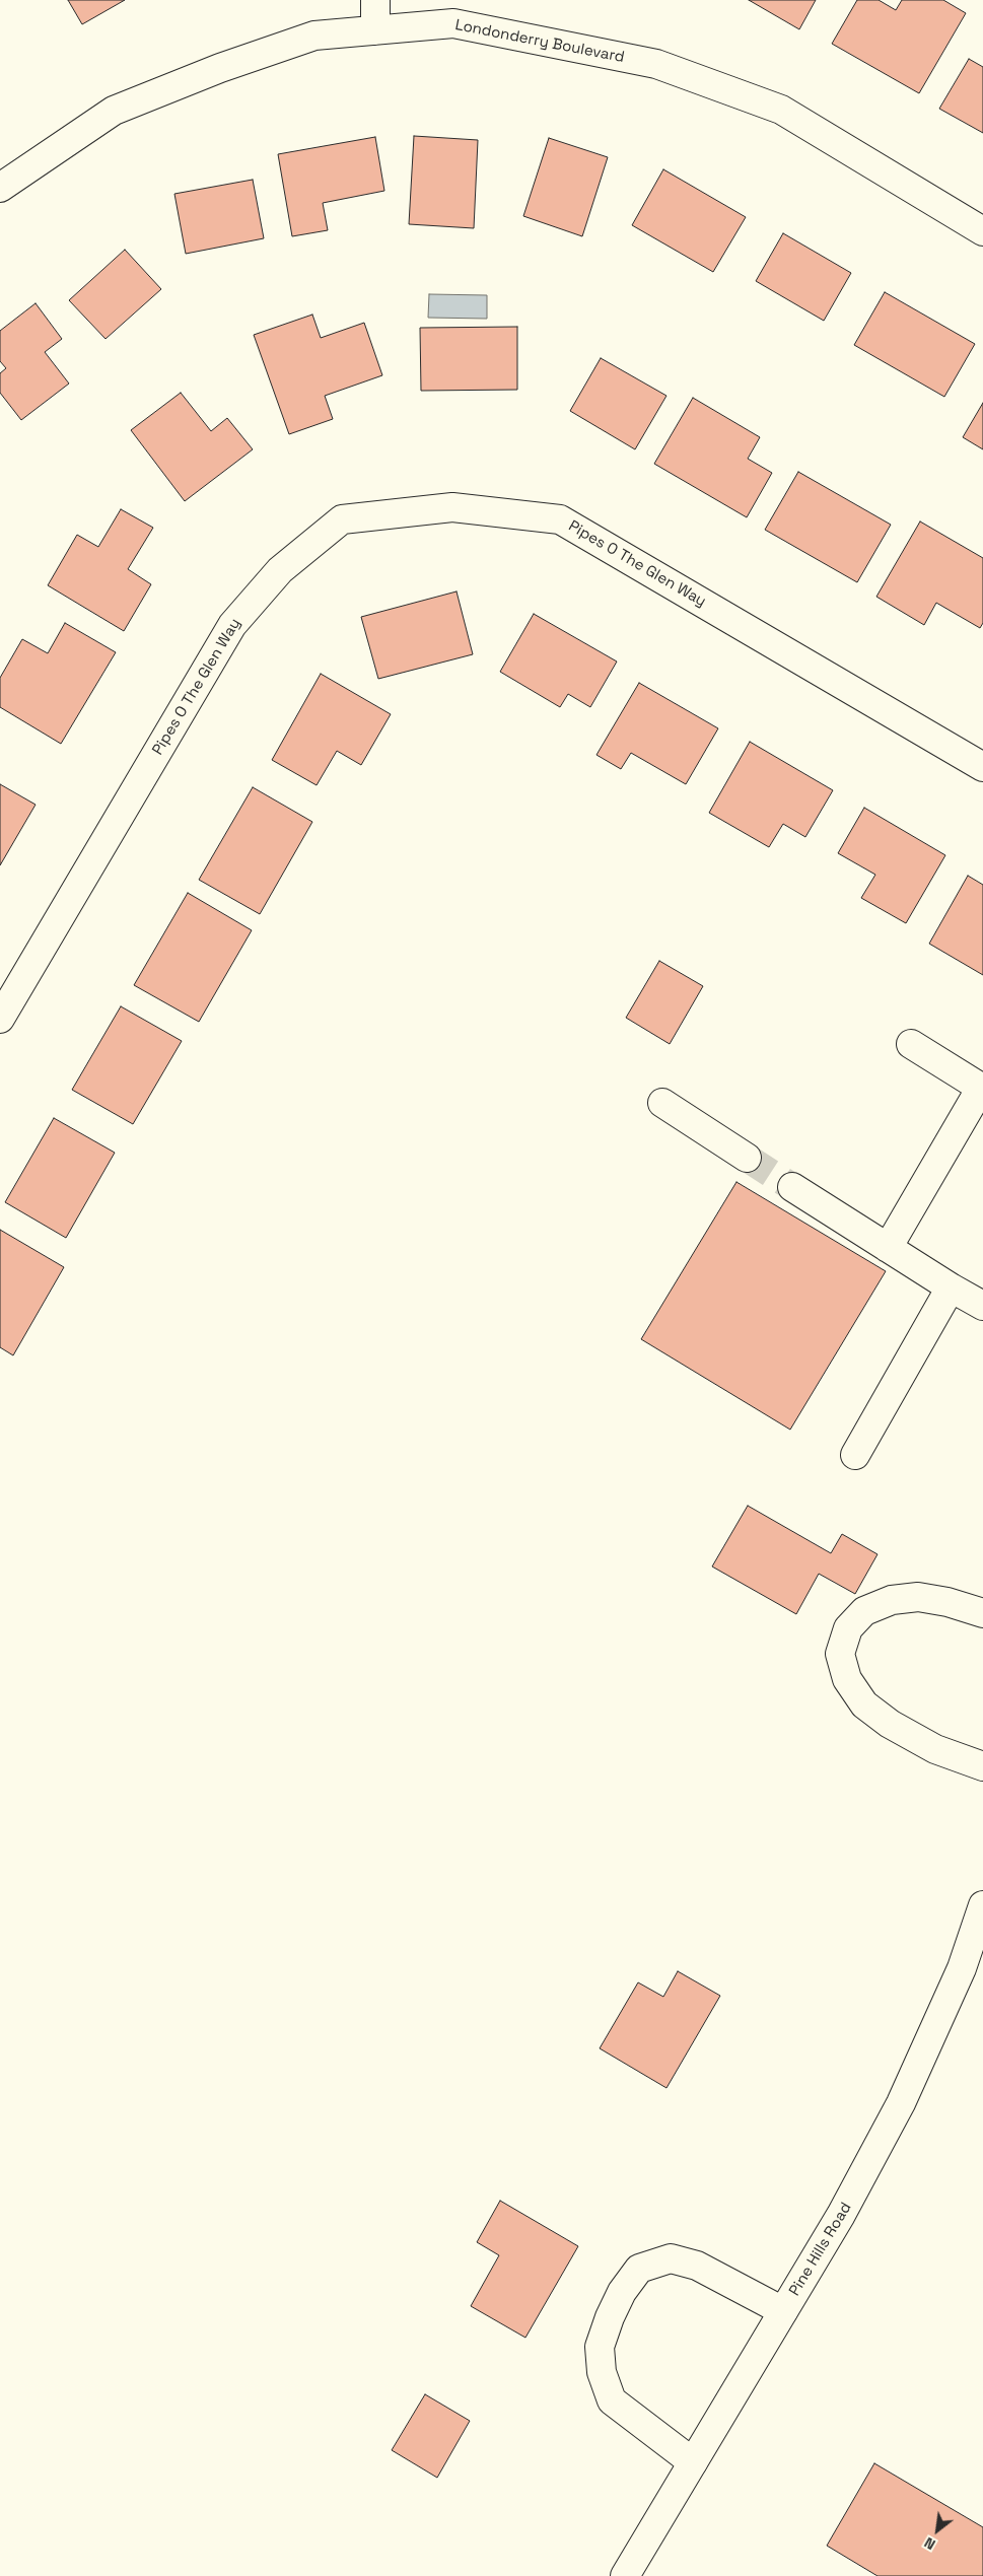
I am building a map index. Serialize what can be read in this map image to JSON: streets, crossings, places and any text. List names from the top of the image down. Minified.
{"streets":{"street":["Londonderry Boulevard","Pipes O The Glen Way","Pine Hills Road"]},"north":"bottom left"}
